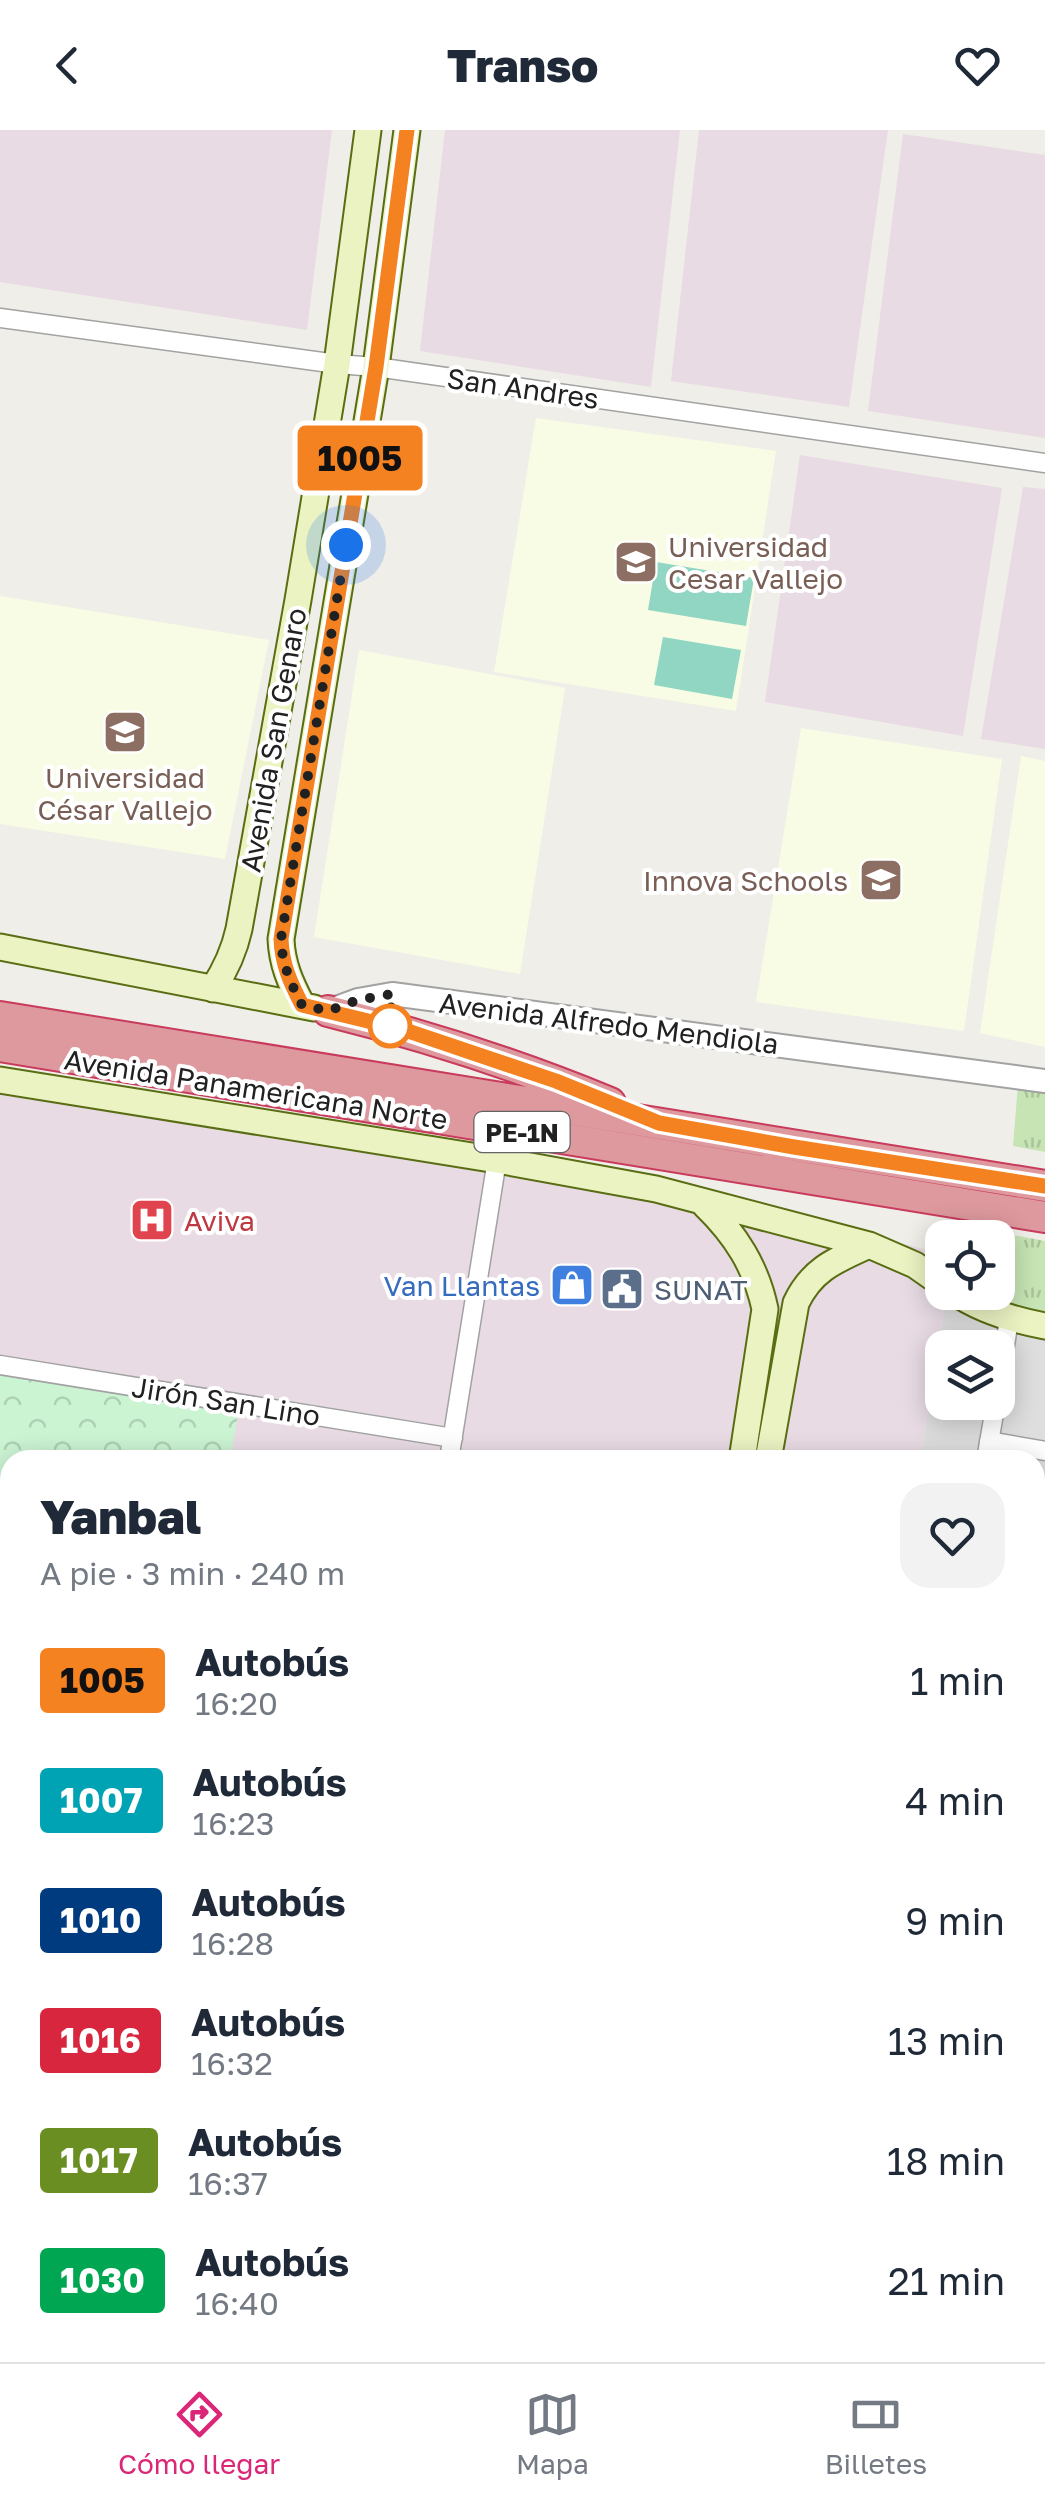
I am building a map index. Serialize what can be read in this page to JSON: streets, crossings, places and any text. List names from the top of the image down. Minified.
{"streets":{"highway":["Avenida Panamericana Norte","PE-1N"],"main road":["Avenida San Genaro","Avenida Alfredo Mendiola"],"street":["San Andres","Jirón San Lino"]},"crossings":[["San Andres","Avenida San Genaro"],["Avenida San Genaro","Avenida Alfredo Mendiola"]],"places":{"school or university":["Universidad Cesar Vallejo","Universidad César Vallejo","Innova Schools"],"hospital":["Aviva"],"shop":["Van Llantas"],"public building":["SUNAT"]},"lines":["bus line 1005"],"page":{"header":"Transo","on_map":"1005","heading":["Yanbal","A pie · 3 min · 240 m"],"list":[{"mark":"1005","name":"Autobús","note":"16:20","value":"1 min"},{"mark":"1007","name":"Autobús","note":"16:23","value":"4 min"},{"mark":"1010","name":"Autobús","note":"16:28","value":"9 min"},{"mark":"1016","name":"Autobús","note":"16:32","value":"13 min"},{"mark":"1017","name":"Autobús","note":"16:37","value":"18 min"},{"mark":"1030","name":"Autobús","note":"16:40","value":"21 min"}],"tabs":["Cómo llegar","Mapa","Billetes"]}}
